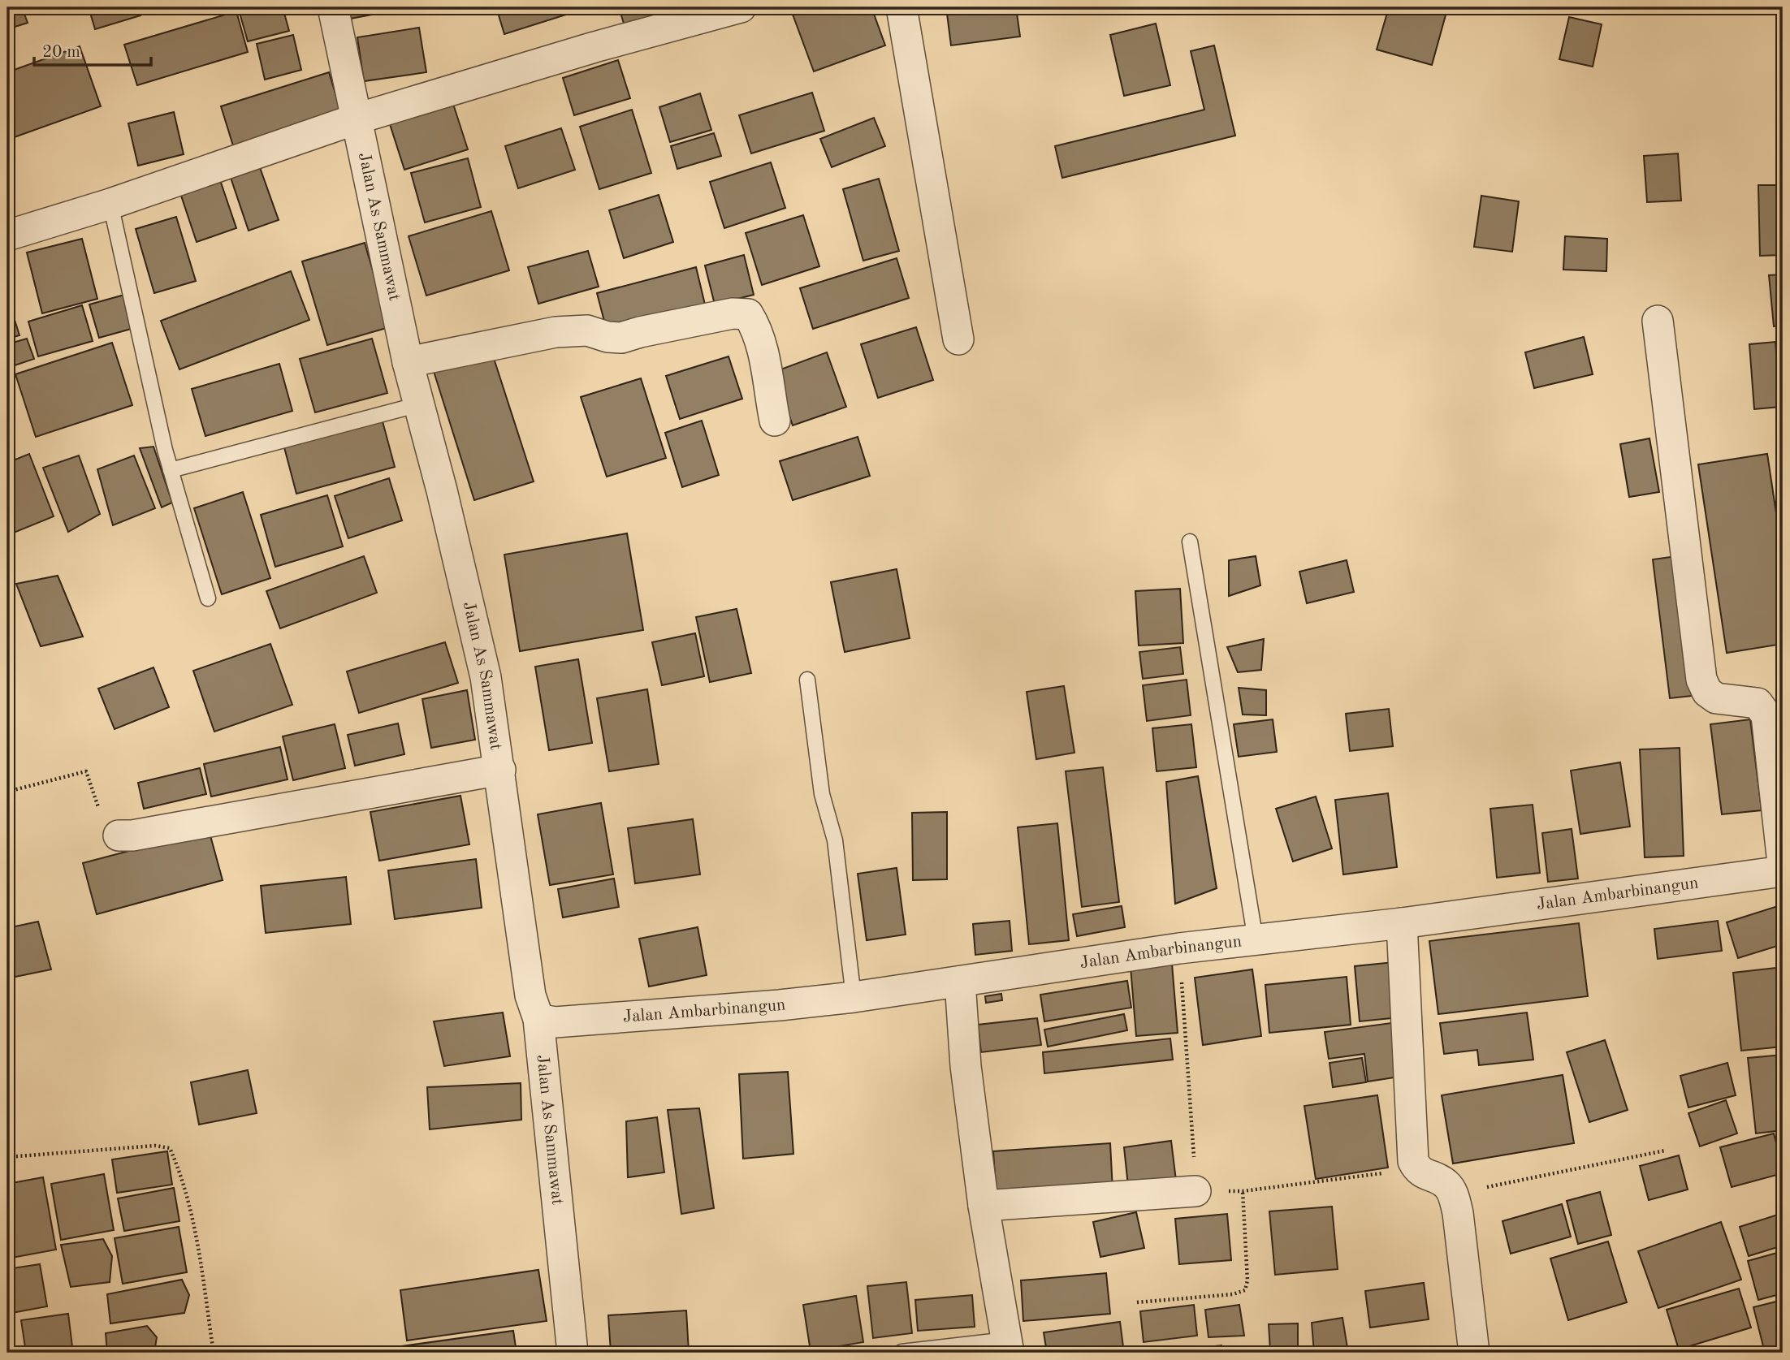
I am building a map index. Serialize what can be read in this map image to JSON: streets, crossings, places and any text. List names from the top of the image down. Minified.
{"streets":{"street":["Jalan As Sammawat","Jalan Ambarbinangun"]},"crossings":[["Jalan As Sammawat","Jalan Ambarbinangun"]],"scale_bar":"20 m"}
